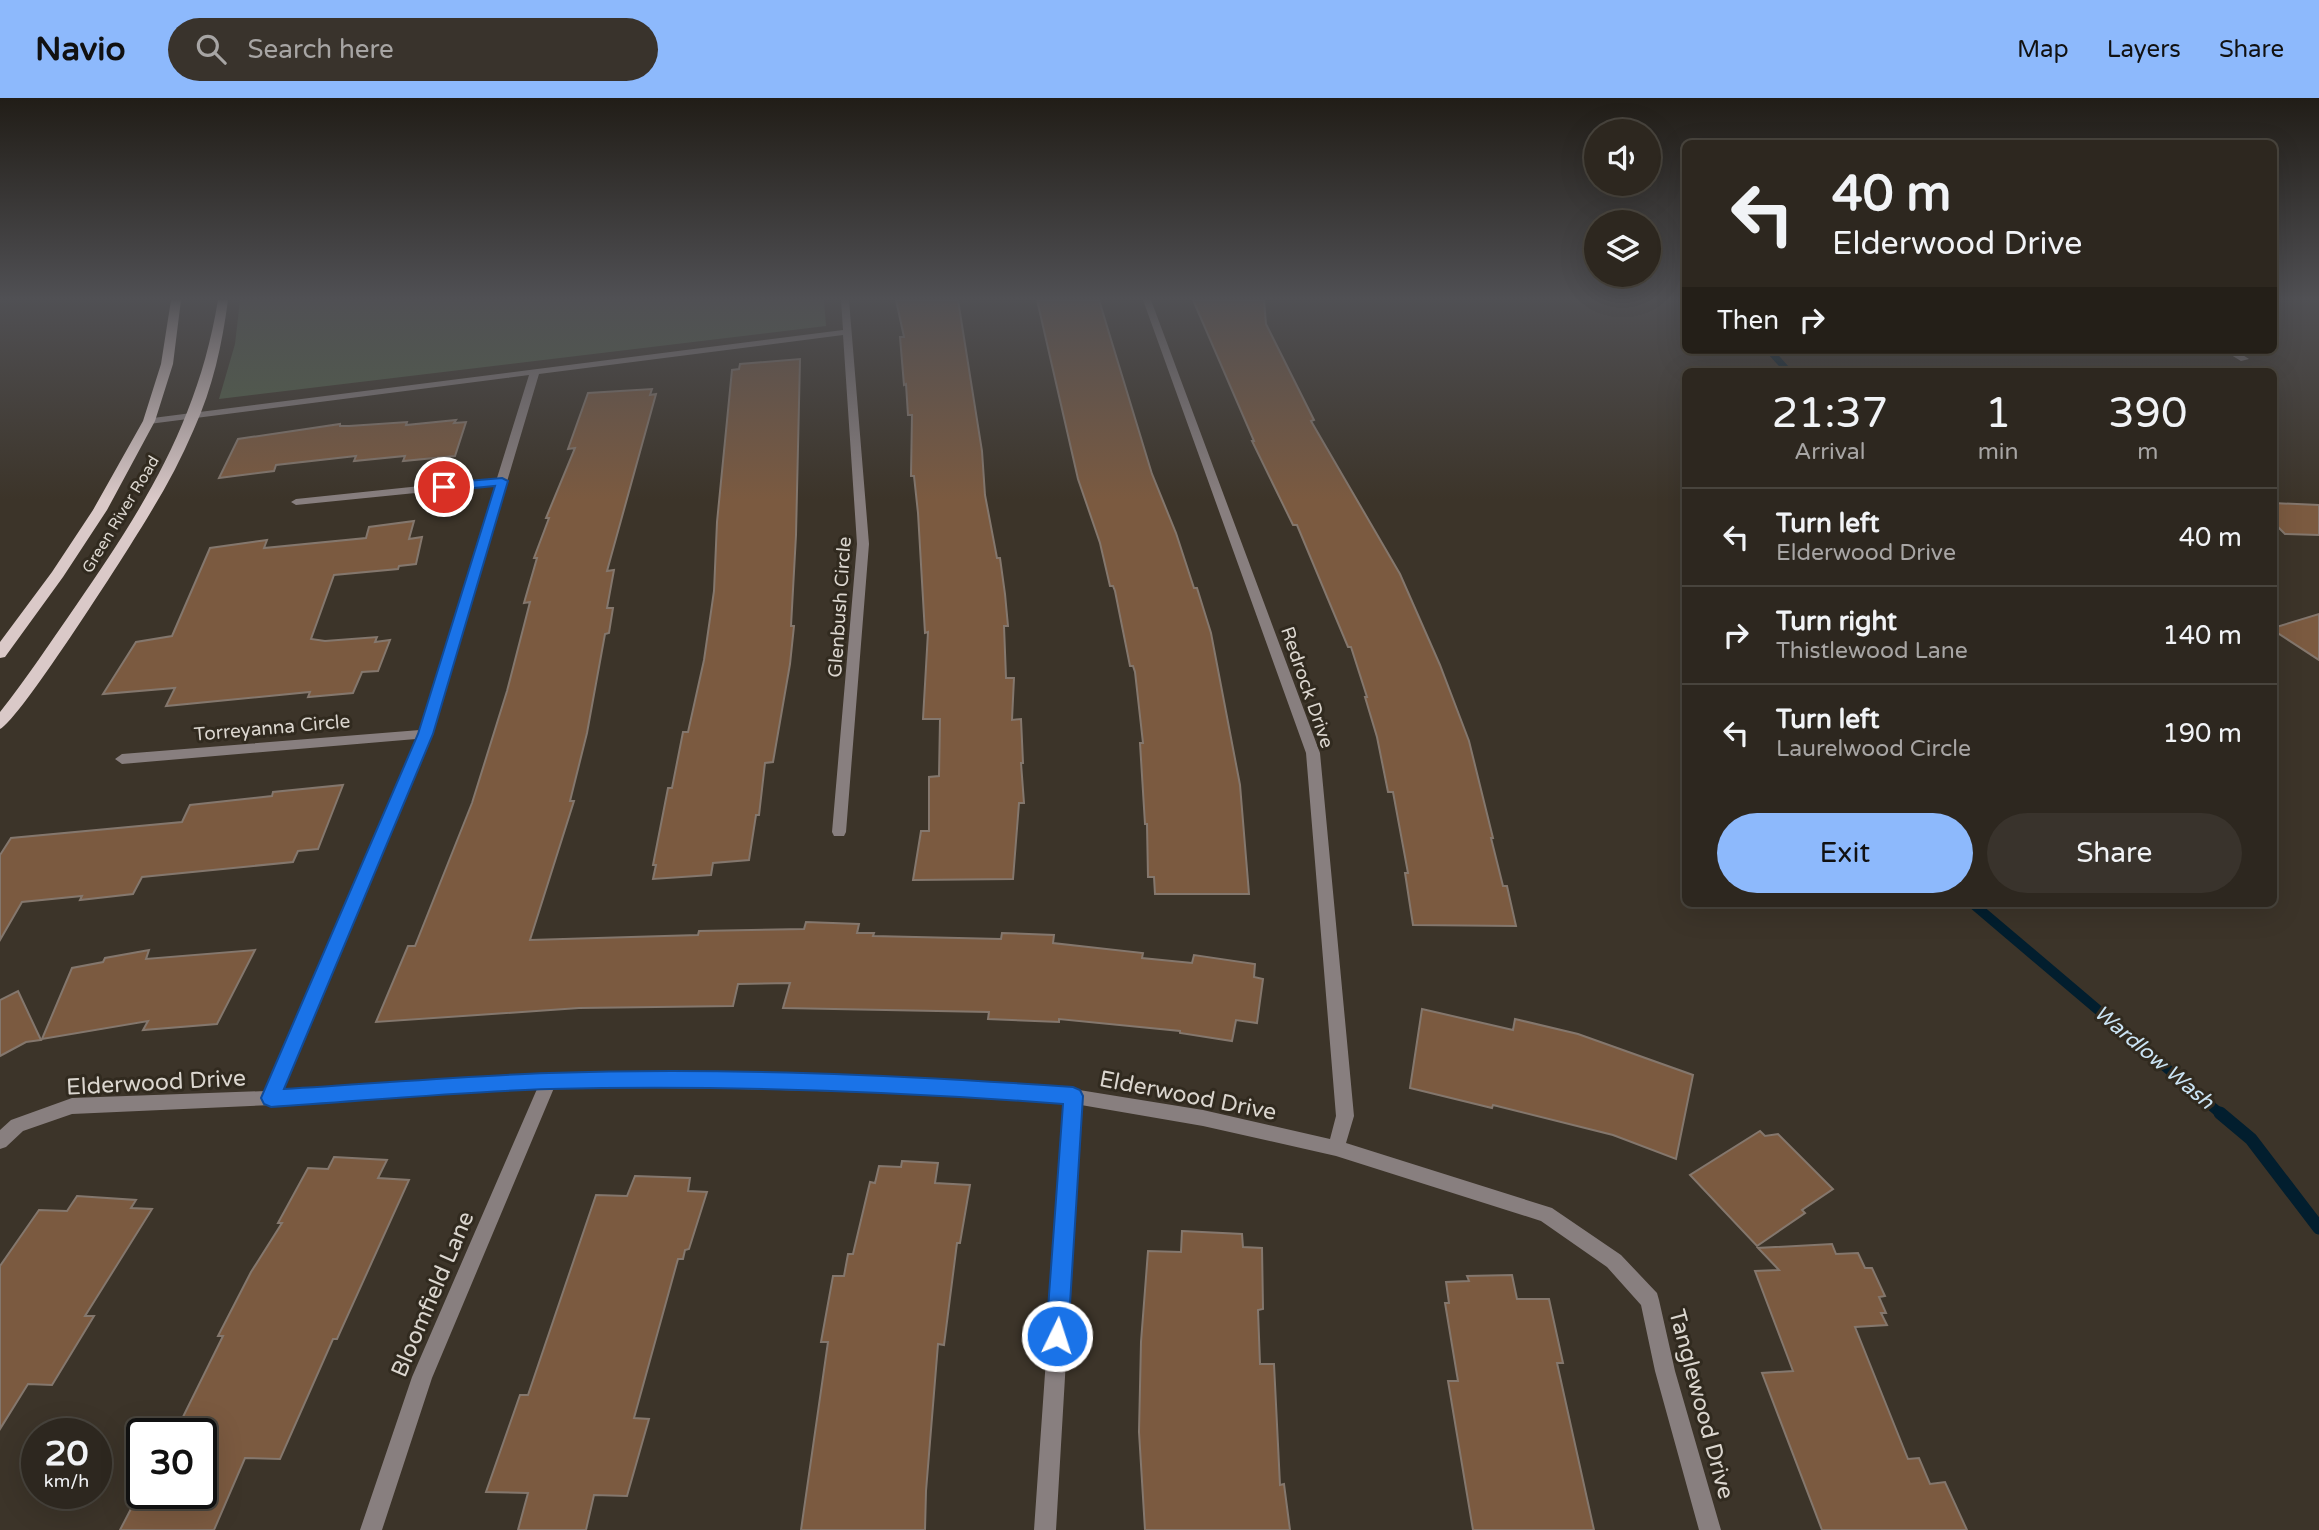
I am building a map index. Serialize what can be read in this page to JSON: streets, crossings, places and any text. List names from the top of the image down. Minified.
{"streets":{"main road":["Green River Road"],"street":["Glenbush Circle","Redrock Drive","Torreyanna Circle","Elderwood Drive","Bloomfield Lane","Tanglewood Drive"]},"crossings":[["Redrock Drive","Elderwood Drive"],["Elderwood Drive","Bloomfield Lane"],["Elderwood Drive","Tanglewood Drive"]],"water":["Wardlow Wash"],"page":{"header":"Navio","search":"Search here","nav":["Map","Layers","Share"],"turn":["40 m","Elderwood Drive"],"then":"Then","eta":["21:37","Arrival","1","min","390","m"],"list":[{"name":"Turn left","note":"Elderwood Drive","value":"40 m"},{"name":"Turn right","note":"Thistlewood Lane","value":"140 m"},{"name":"Turn left","note":"Laurelwood Circle","value":"190 m"}],"buttons":["Exit","Share"],"speed":"20 km/h","limit":"30"}}
